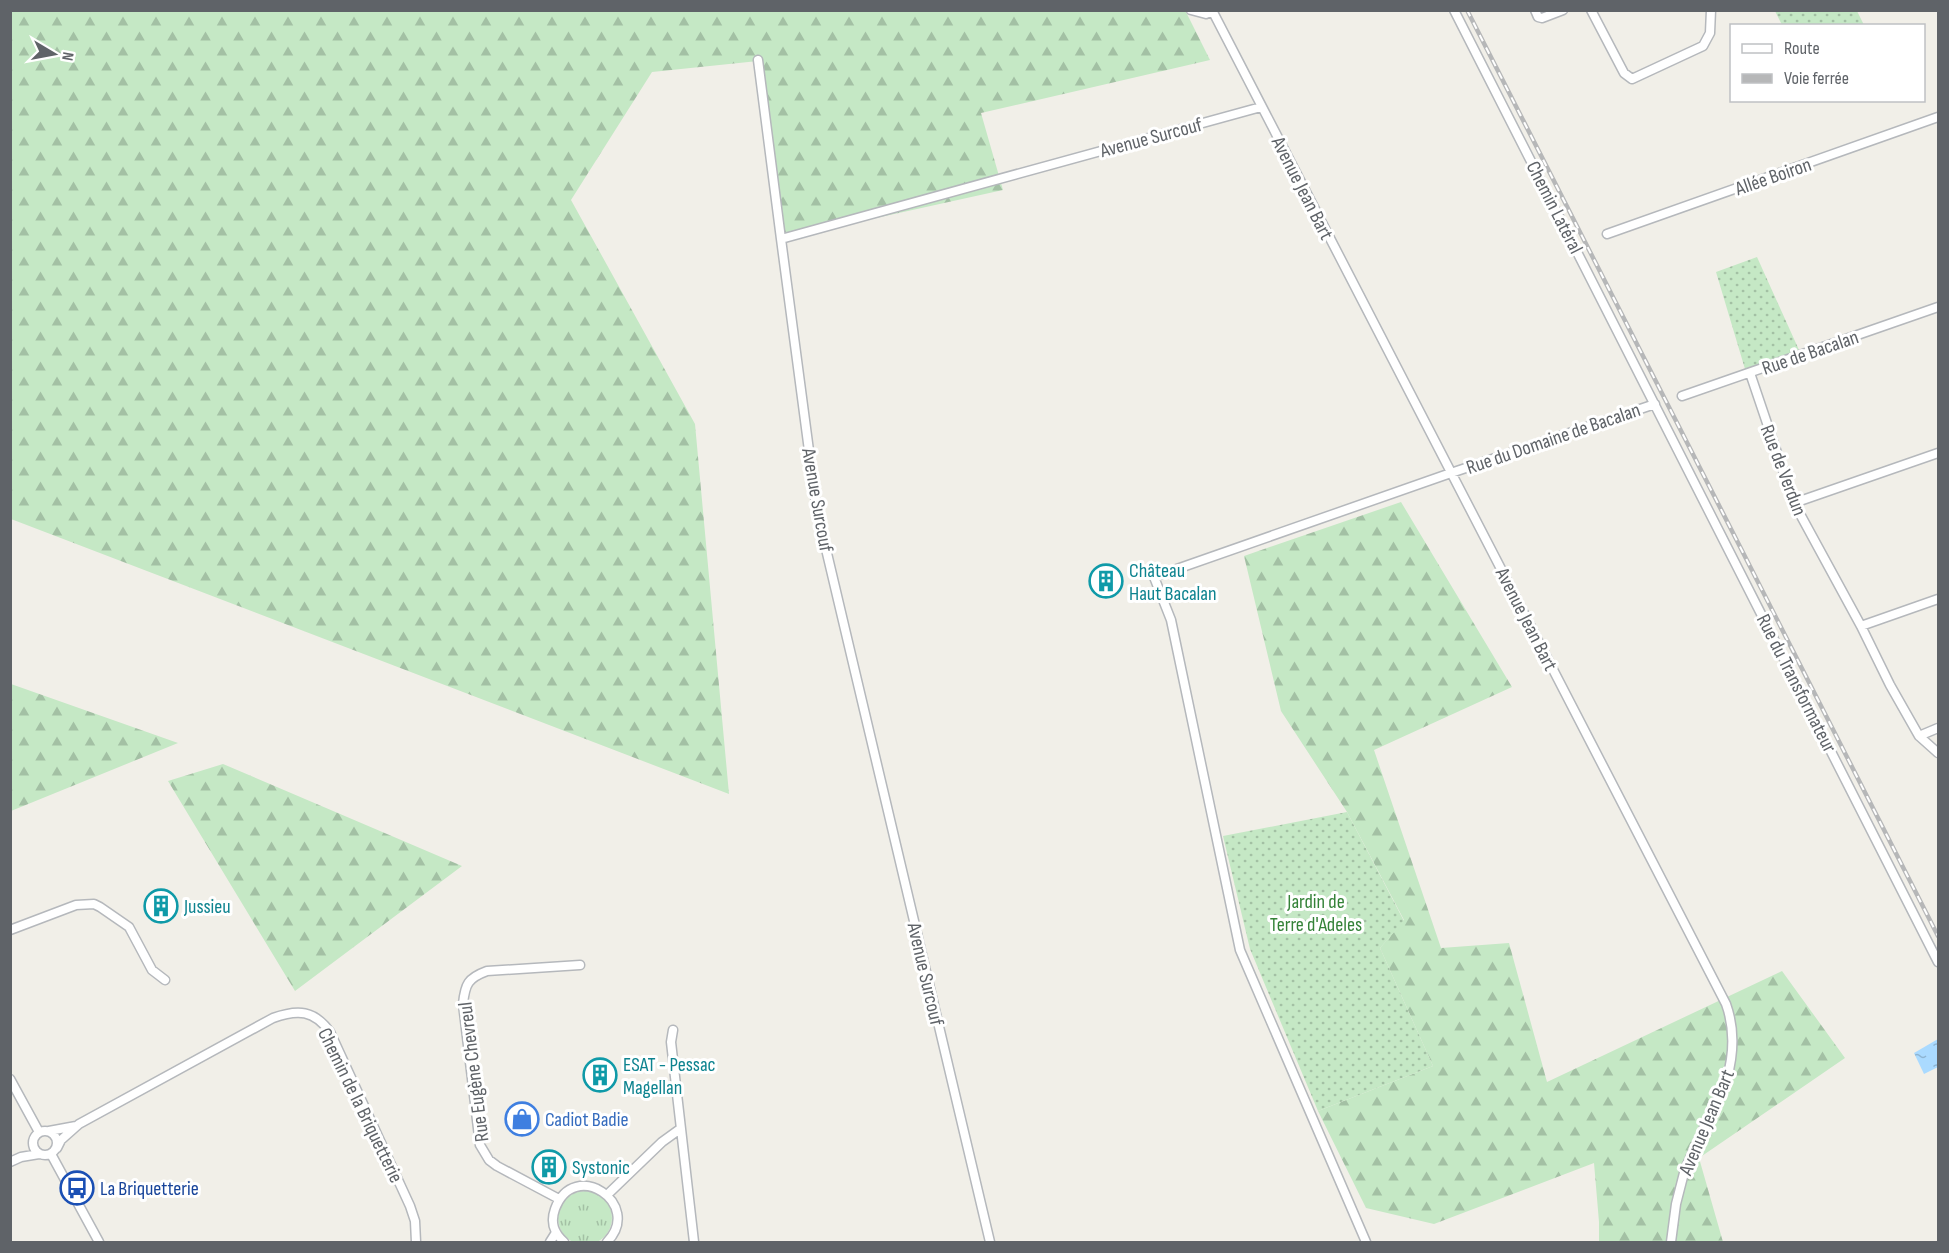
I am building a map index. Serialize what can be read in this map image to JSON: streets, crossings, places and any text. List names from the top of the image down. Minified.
{"streets":{"street":["Avenue Surcouf","Allée Boiron","Avenue Jean Bart","Chemin Latéral","Rue de Bacalan","Rue du Domaine de Bacalan","Rue de Verdun","Rue du Transformateur","Rue Eugène Chevreul","Chemin de la Briquetterie"]},"crossings":[["Avenue Surcouf","Avenue Jean Bart"],["Avenue Jean Bart","Rue du Domaine de Bacalan"],["Chemin Latéral","Rue du Domaine de Bacalan"],["Chemin Latéral","Rue du Transformateur"],["Rue de Bacalan","Rue de Verdun"],["Rue du Domaine de Bacalan","Rue du Transformateur"]],"parks":["Jardin de Terre d'Adeles"],"places":{"building":["Château Haut Bacalan","Jussieu","ESAT - Pessac Magellan","Systonic"],"shop":["Cadiot Badie"],"bus stop":["La Briquetterie"]},"legend":["Route","Voie ferrée"],"north":"right"}
